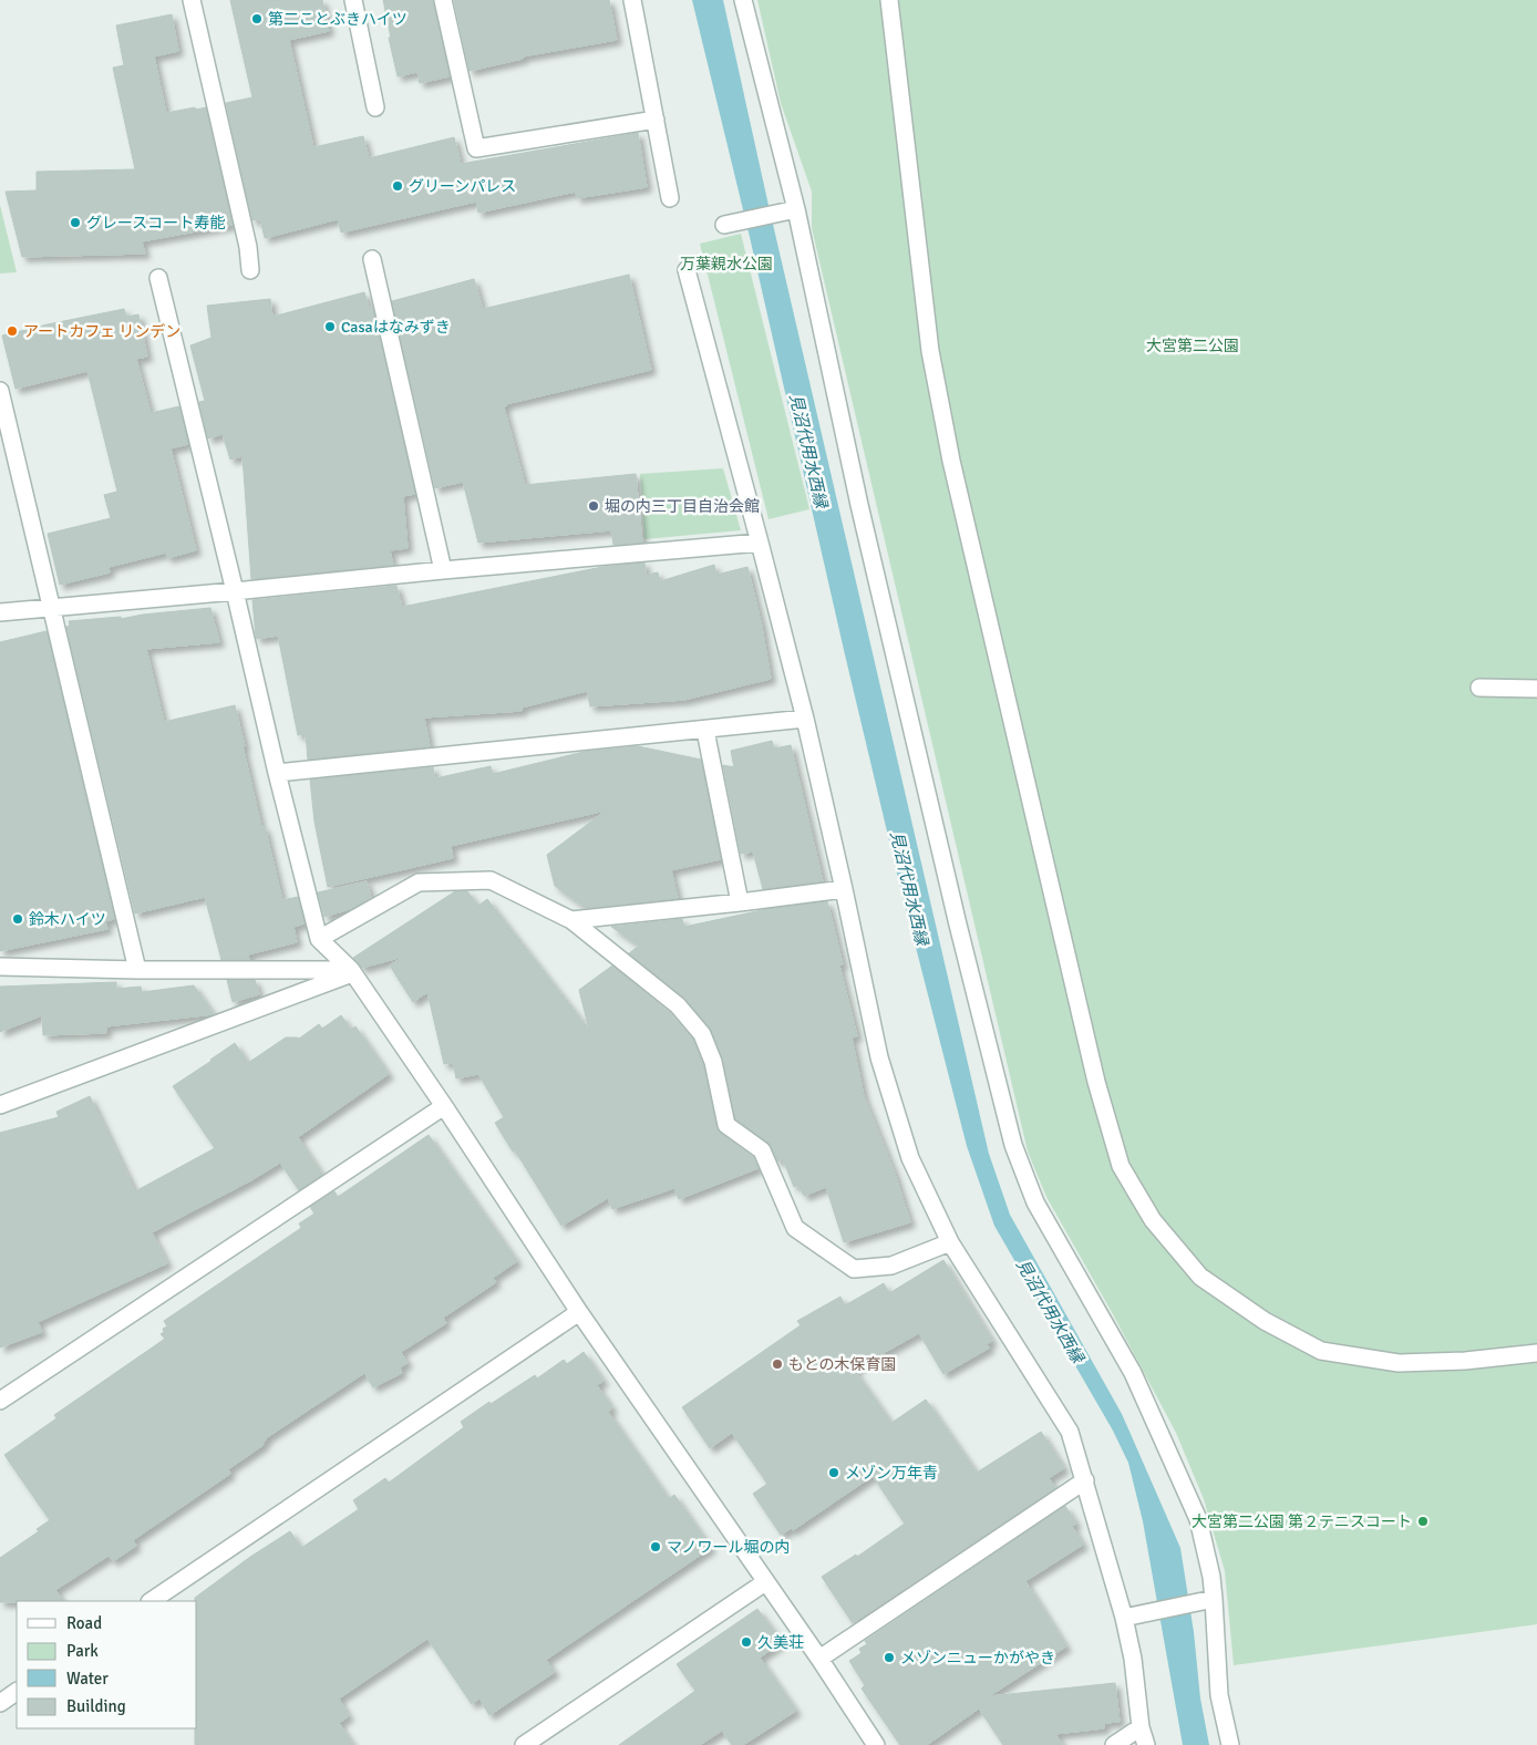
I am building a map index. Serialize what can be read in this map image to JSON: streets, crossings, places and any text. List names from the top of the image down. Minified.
{"water":["見沼代用水西縁"],"parks":["万葉親水公園","大宮第二公園"],"places":["第二ことぶきハイツ","グリーンパレス","グレースコート寿能","Casaはなみずき","アートカフェ リンデン","堀の内三丁目自治会館","鈴木ハイツ","もとの木保育園","メゾン万年青","大宮第二公園 第２テニスコート","マノワール堀の内","久美荘","メゾンニューかがやき"],"legend":["Road","Park","Water","Building"]}
